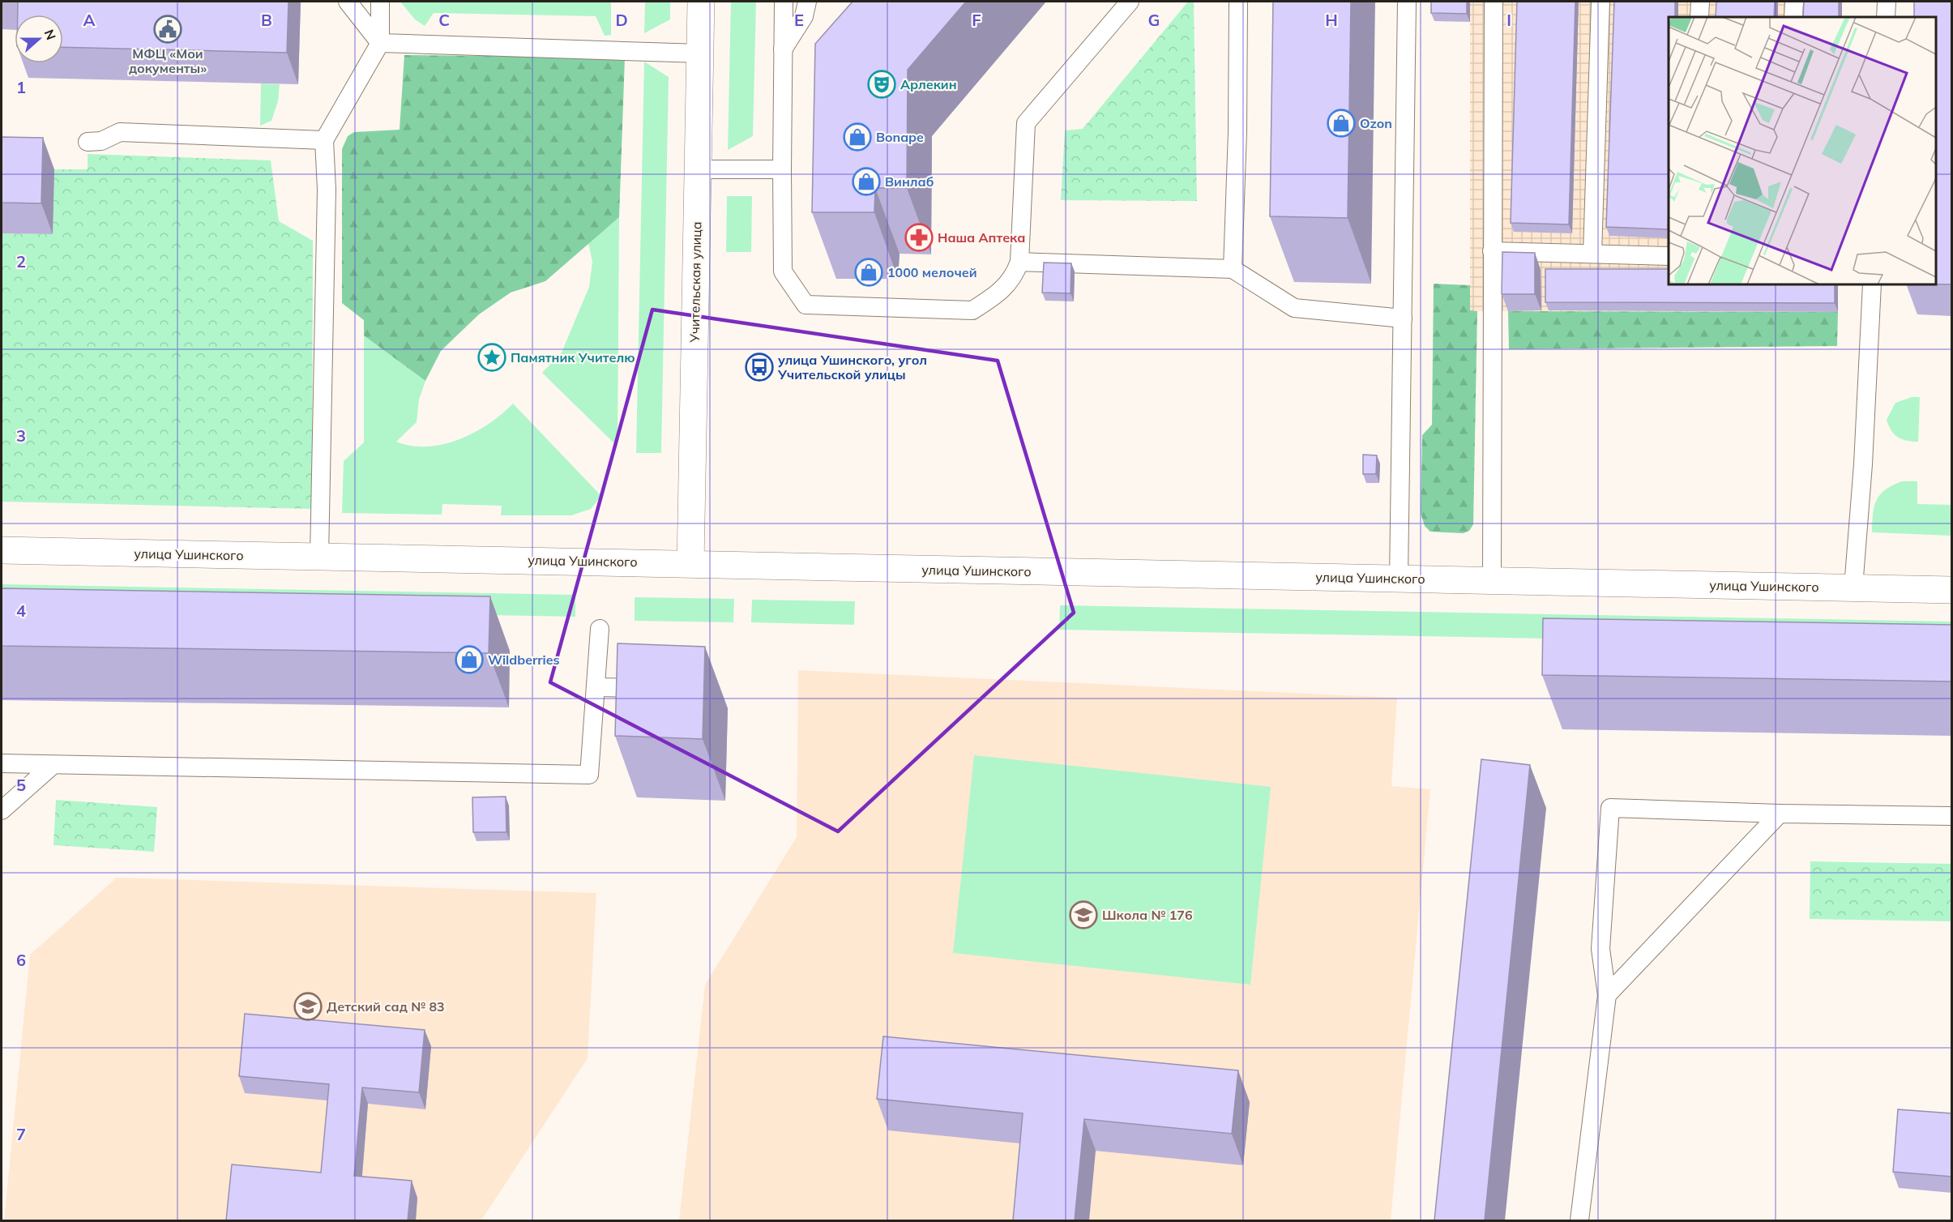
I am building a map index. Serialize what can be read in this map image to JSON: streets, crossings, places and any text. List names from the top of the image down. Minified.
{"streets":{"street":["Учительская улица","улица Ушинского"]},"crossings":[["Учительская улица","улица Ушинского"]],"places":{"public building":["МФЦ «Мои документы»"],"theatre":["Арлекин"],"shop":["Ozon","Bonape","Винлаб","1000 мелочей","Wildberries"],"pharmacy":["Наша Аптека"],"place":["Памятник Учителю"],"bus stop":["улица Ушинского, угол Учительской улицы"],"school or university":["Школа № 176","Детский сад № 83"]},"north":"right","grid":{"columns":["A","B","C","D","E","F","G","H","I"],"rows":["1","2","3","4","5","6","7"]}}
